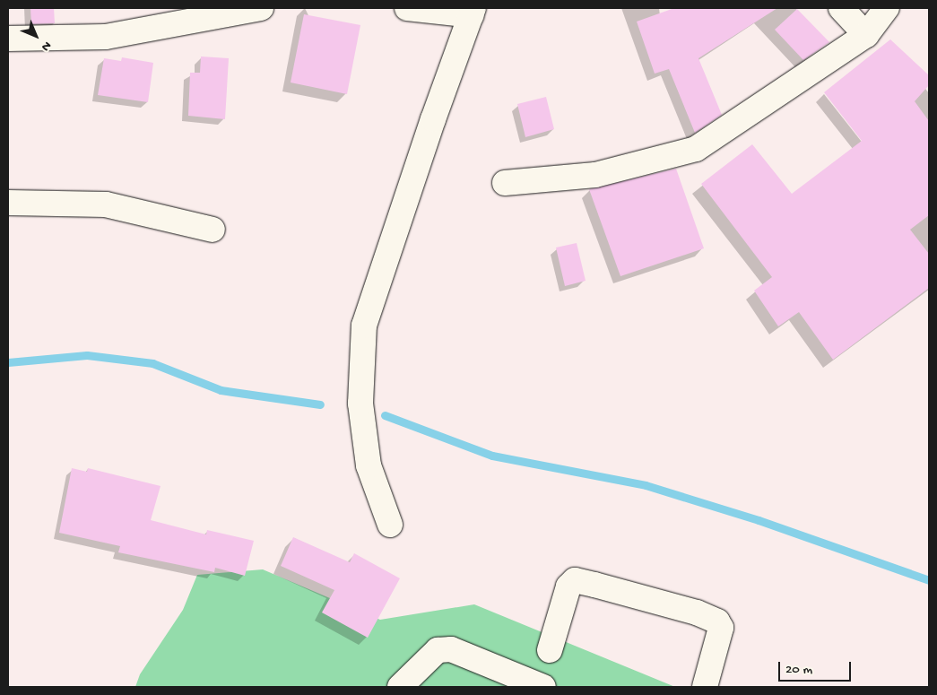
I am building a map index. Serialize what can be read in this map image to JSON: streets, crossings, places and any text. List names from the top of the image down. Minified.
{"scale_bar":"20 m","north":"bottom right"}
